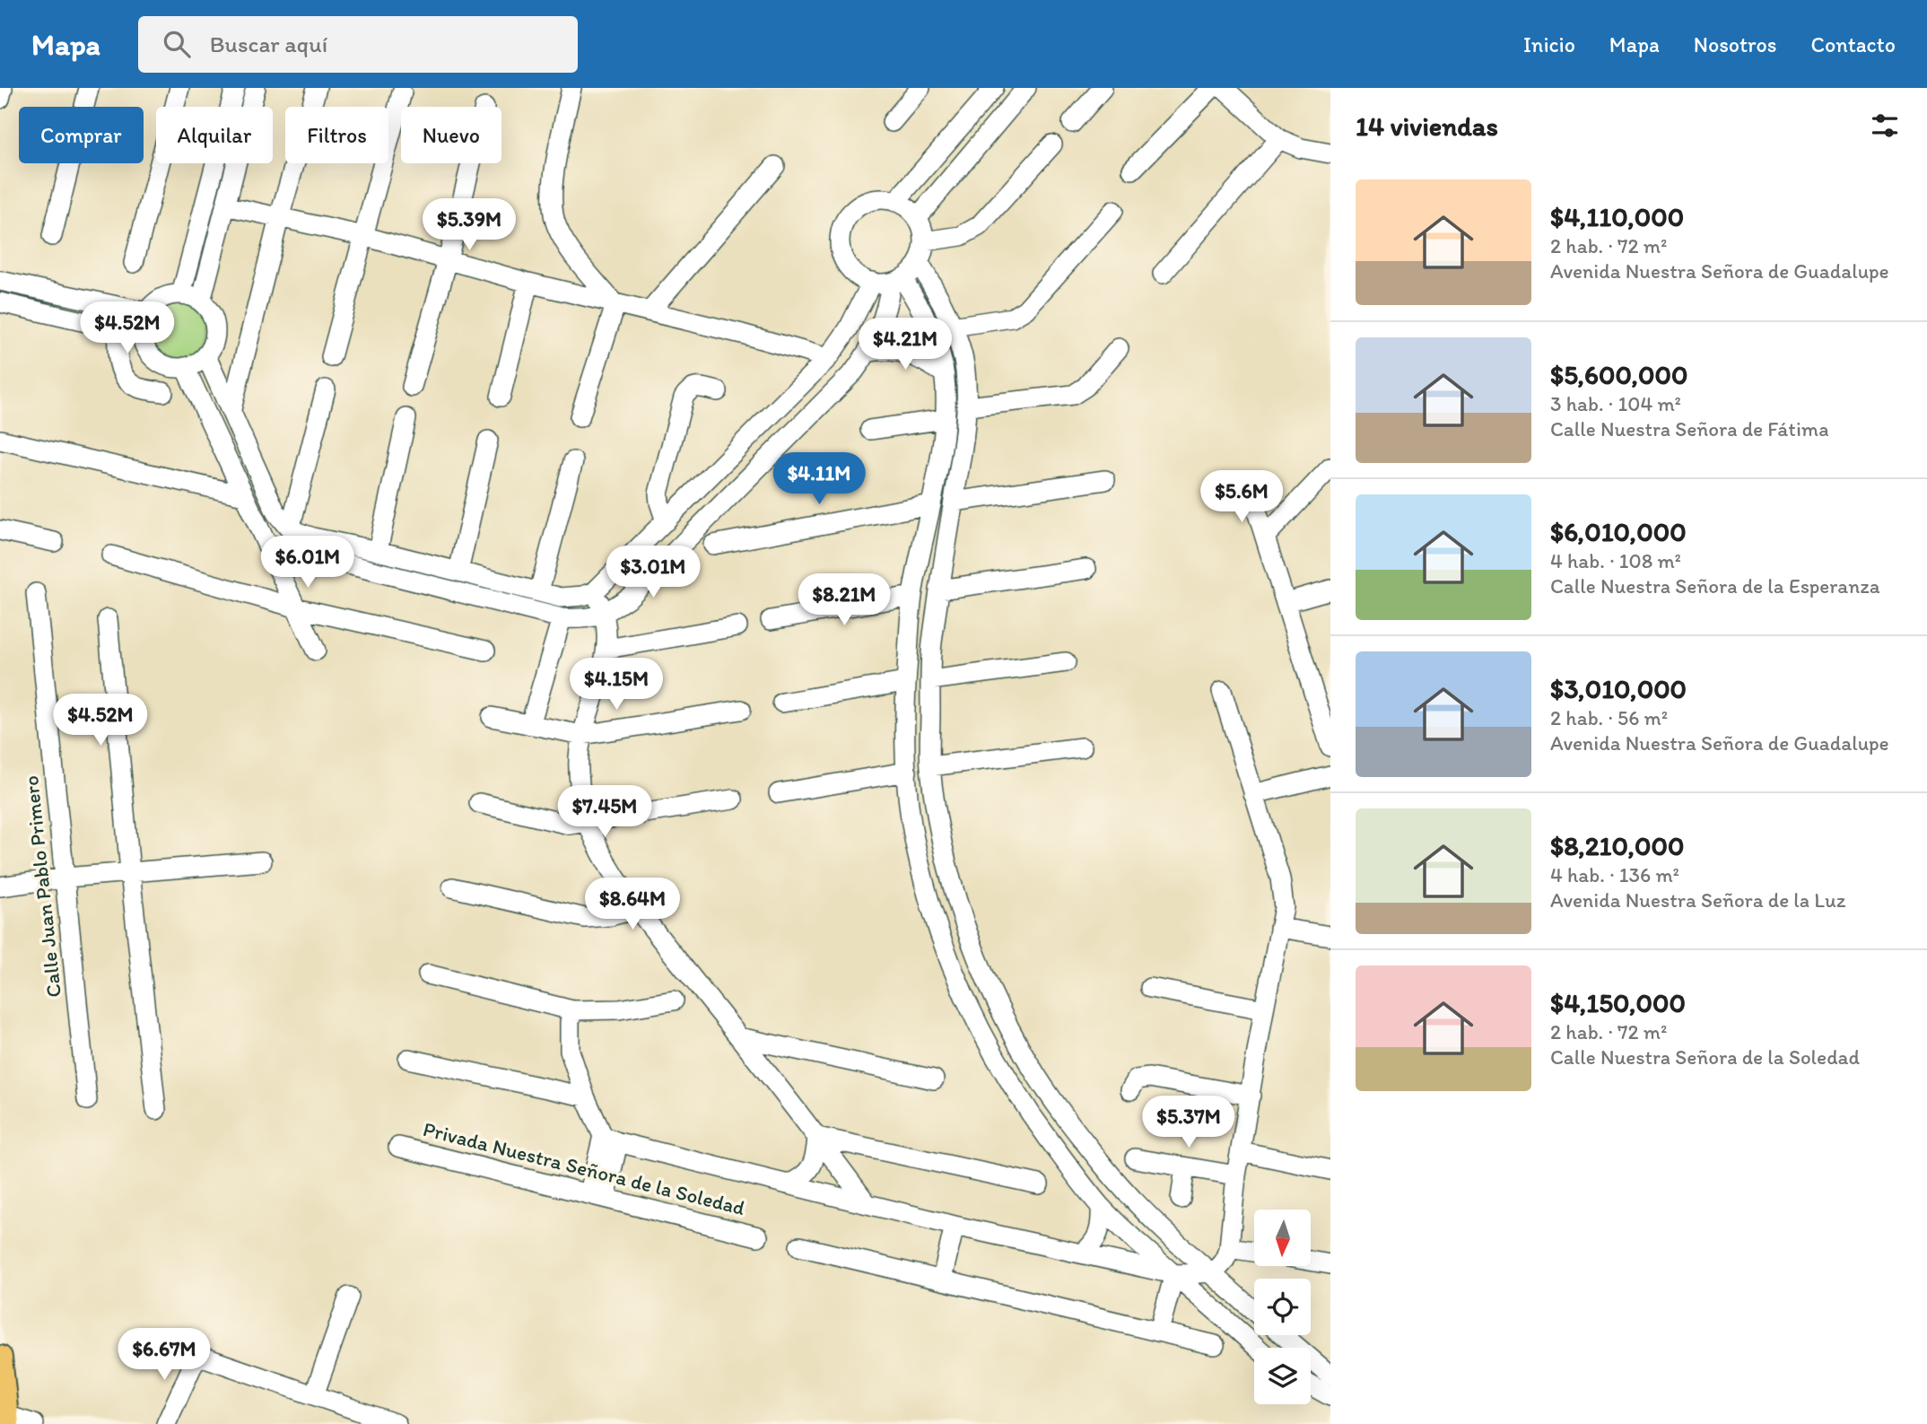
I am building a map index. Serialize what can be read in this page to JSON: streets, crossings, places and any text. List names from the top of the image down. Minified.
{"streets":{"street":["Calle Juan Pablo Primero","Privada Nuestra Señora de la Soledad"]},"north":"bottom","page":{"header":"Mapa","search":"Buscar aquí","nav":["Inicio","Mapa","Nosotros","Contacto"],"heading":"14 viviendas","chip":["Comprar","Alquilar","Filtros","Nuevo"],"list":[{"name":"$4,110,000","note":"2 hab. · 72 m² · Avenida Nuestra Señora de Guadalupe"},{"name":"$5,600,000","note":"3 hab. · 104 m² · Calle Nuestra Señora de Fátima"},{"name":"$6,010,000","note":"4 hab. · 108 m² · Calle Nuestra Señora de la Esperanza"},{"name":"$3,010,000","note":"2 hab. · 56 m² · Avenida Nuestra Señora de Guadalupe"},{"name":"$8,210,000","note":"4 hab. · 136 m² · Avenida Nuestra Señora de la Luz"},{"name":"$4,150,000","note":"2 hab. · 72 m² · Calle Nuestra Señora de la Soledad"}],"price":["$5.39M","$4.52M","$4.21M","$4.11M","$5.6M","$6.01M","$3.01M","$8.21M","$4.15M","$4.52M","$7.45M","$8.64M","$5.37M","$6.67M"]}}
